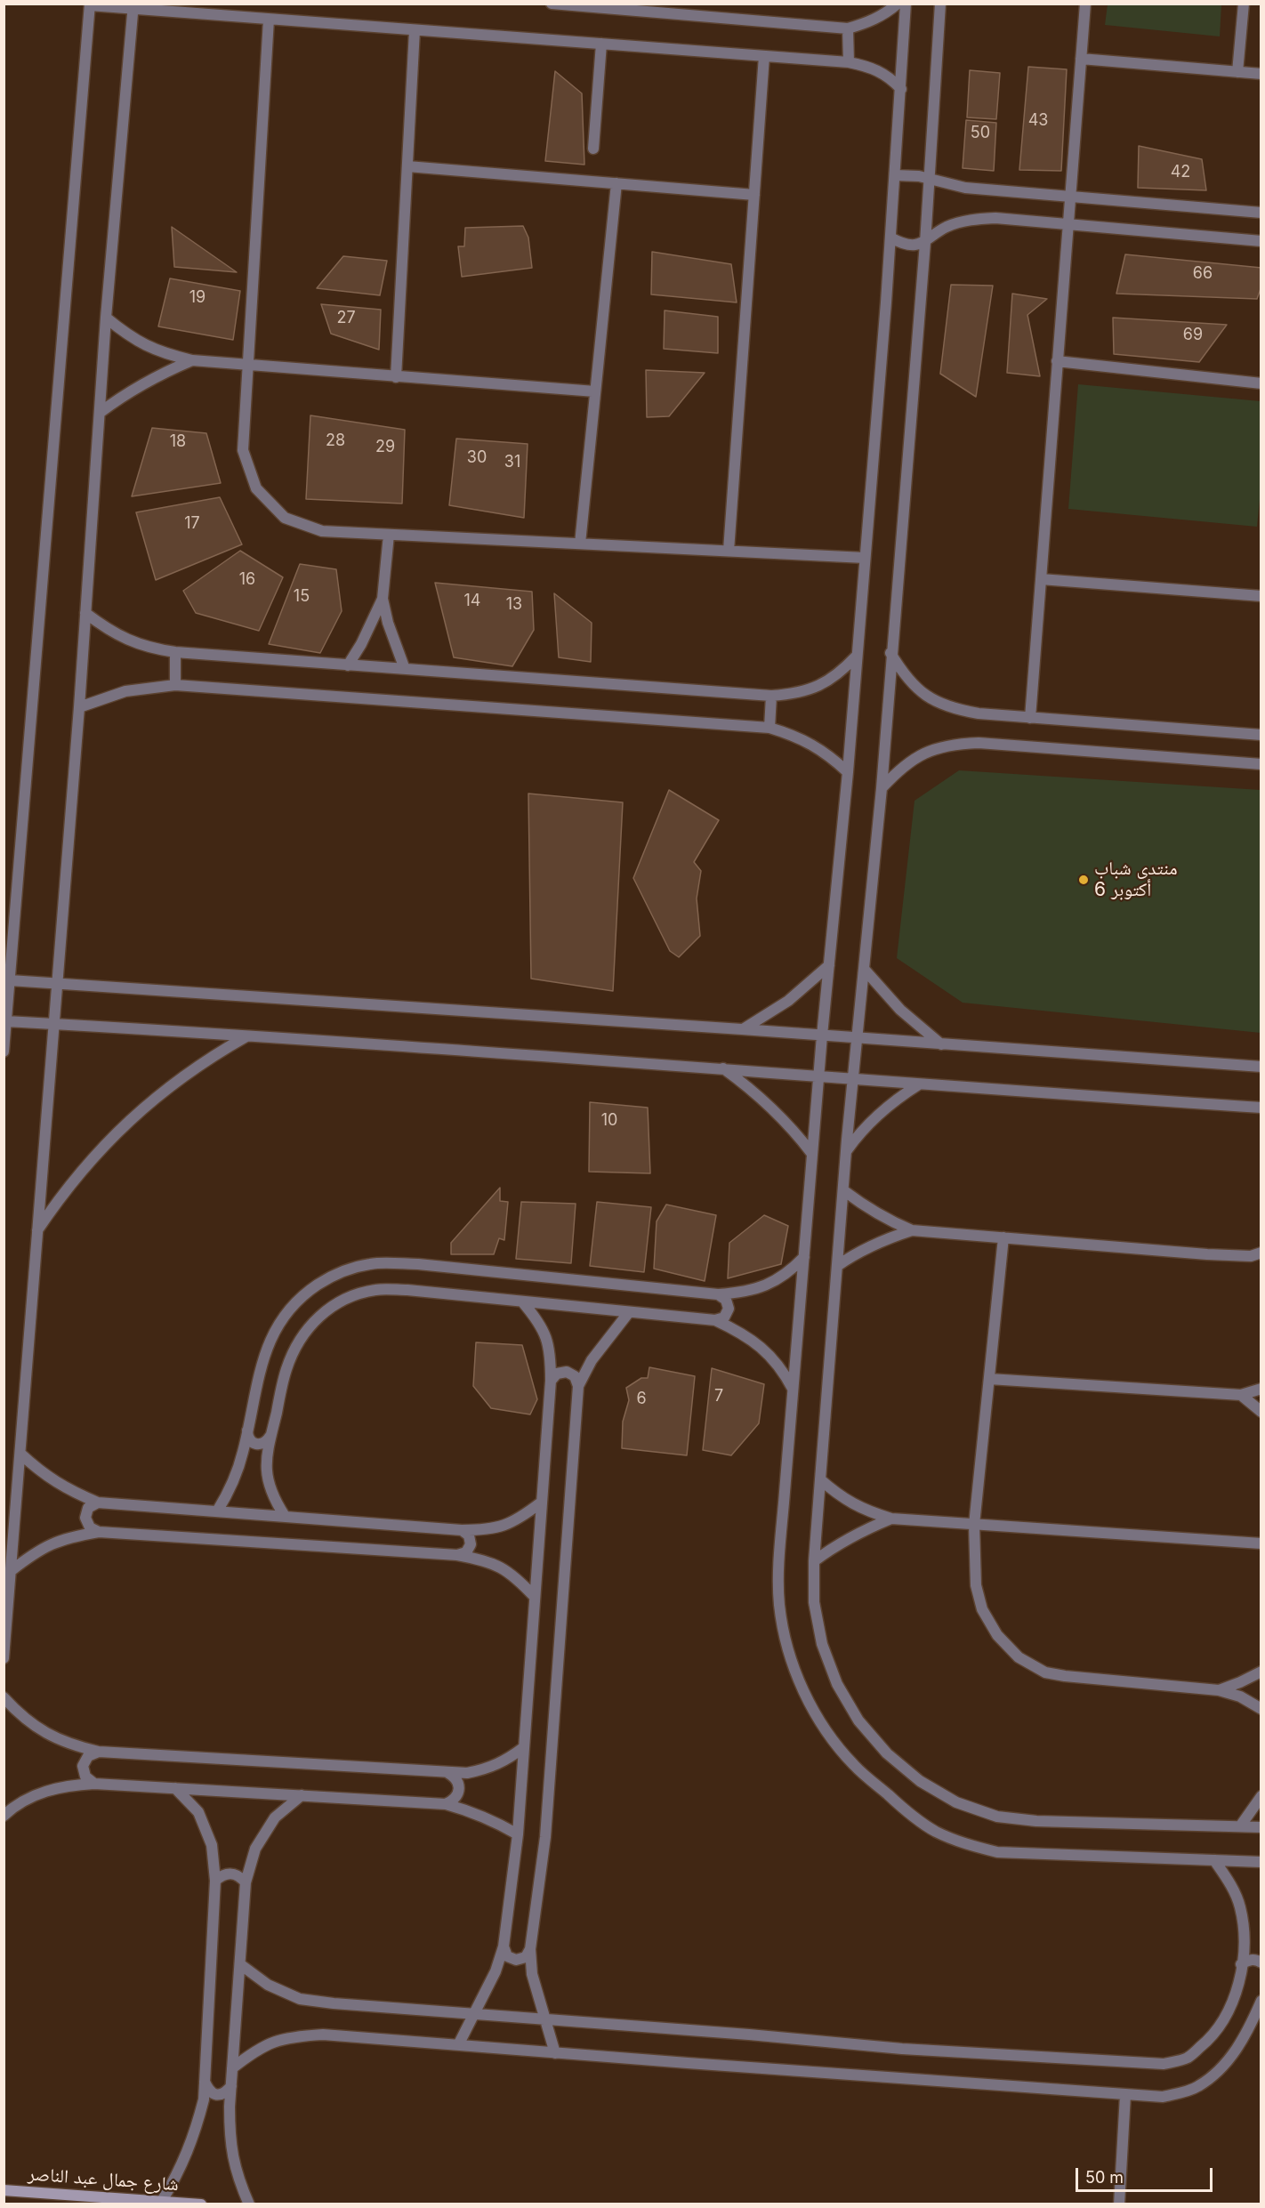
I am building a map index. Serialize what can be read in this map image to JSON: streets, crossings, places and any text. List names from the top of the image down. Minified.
{"streets":{"main road":["شارع جمال عبد الناصر"]},"places":["منتدى شباب 6 أكتوبر"],"house_numbers":["43","50","42","66","19","27","69","28","18","29","30","31","17","16","15","14","13","10","7","6"],"scale_bar":"50 m"}
